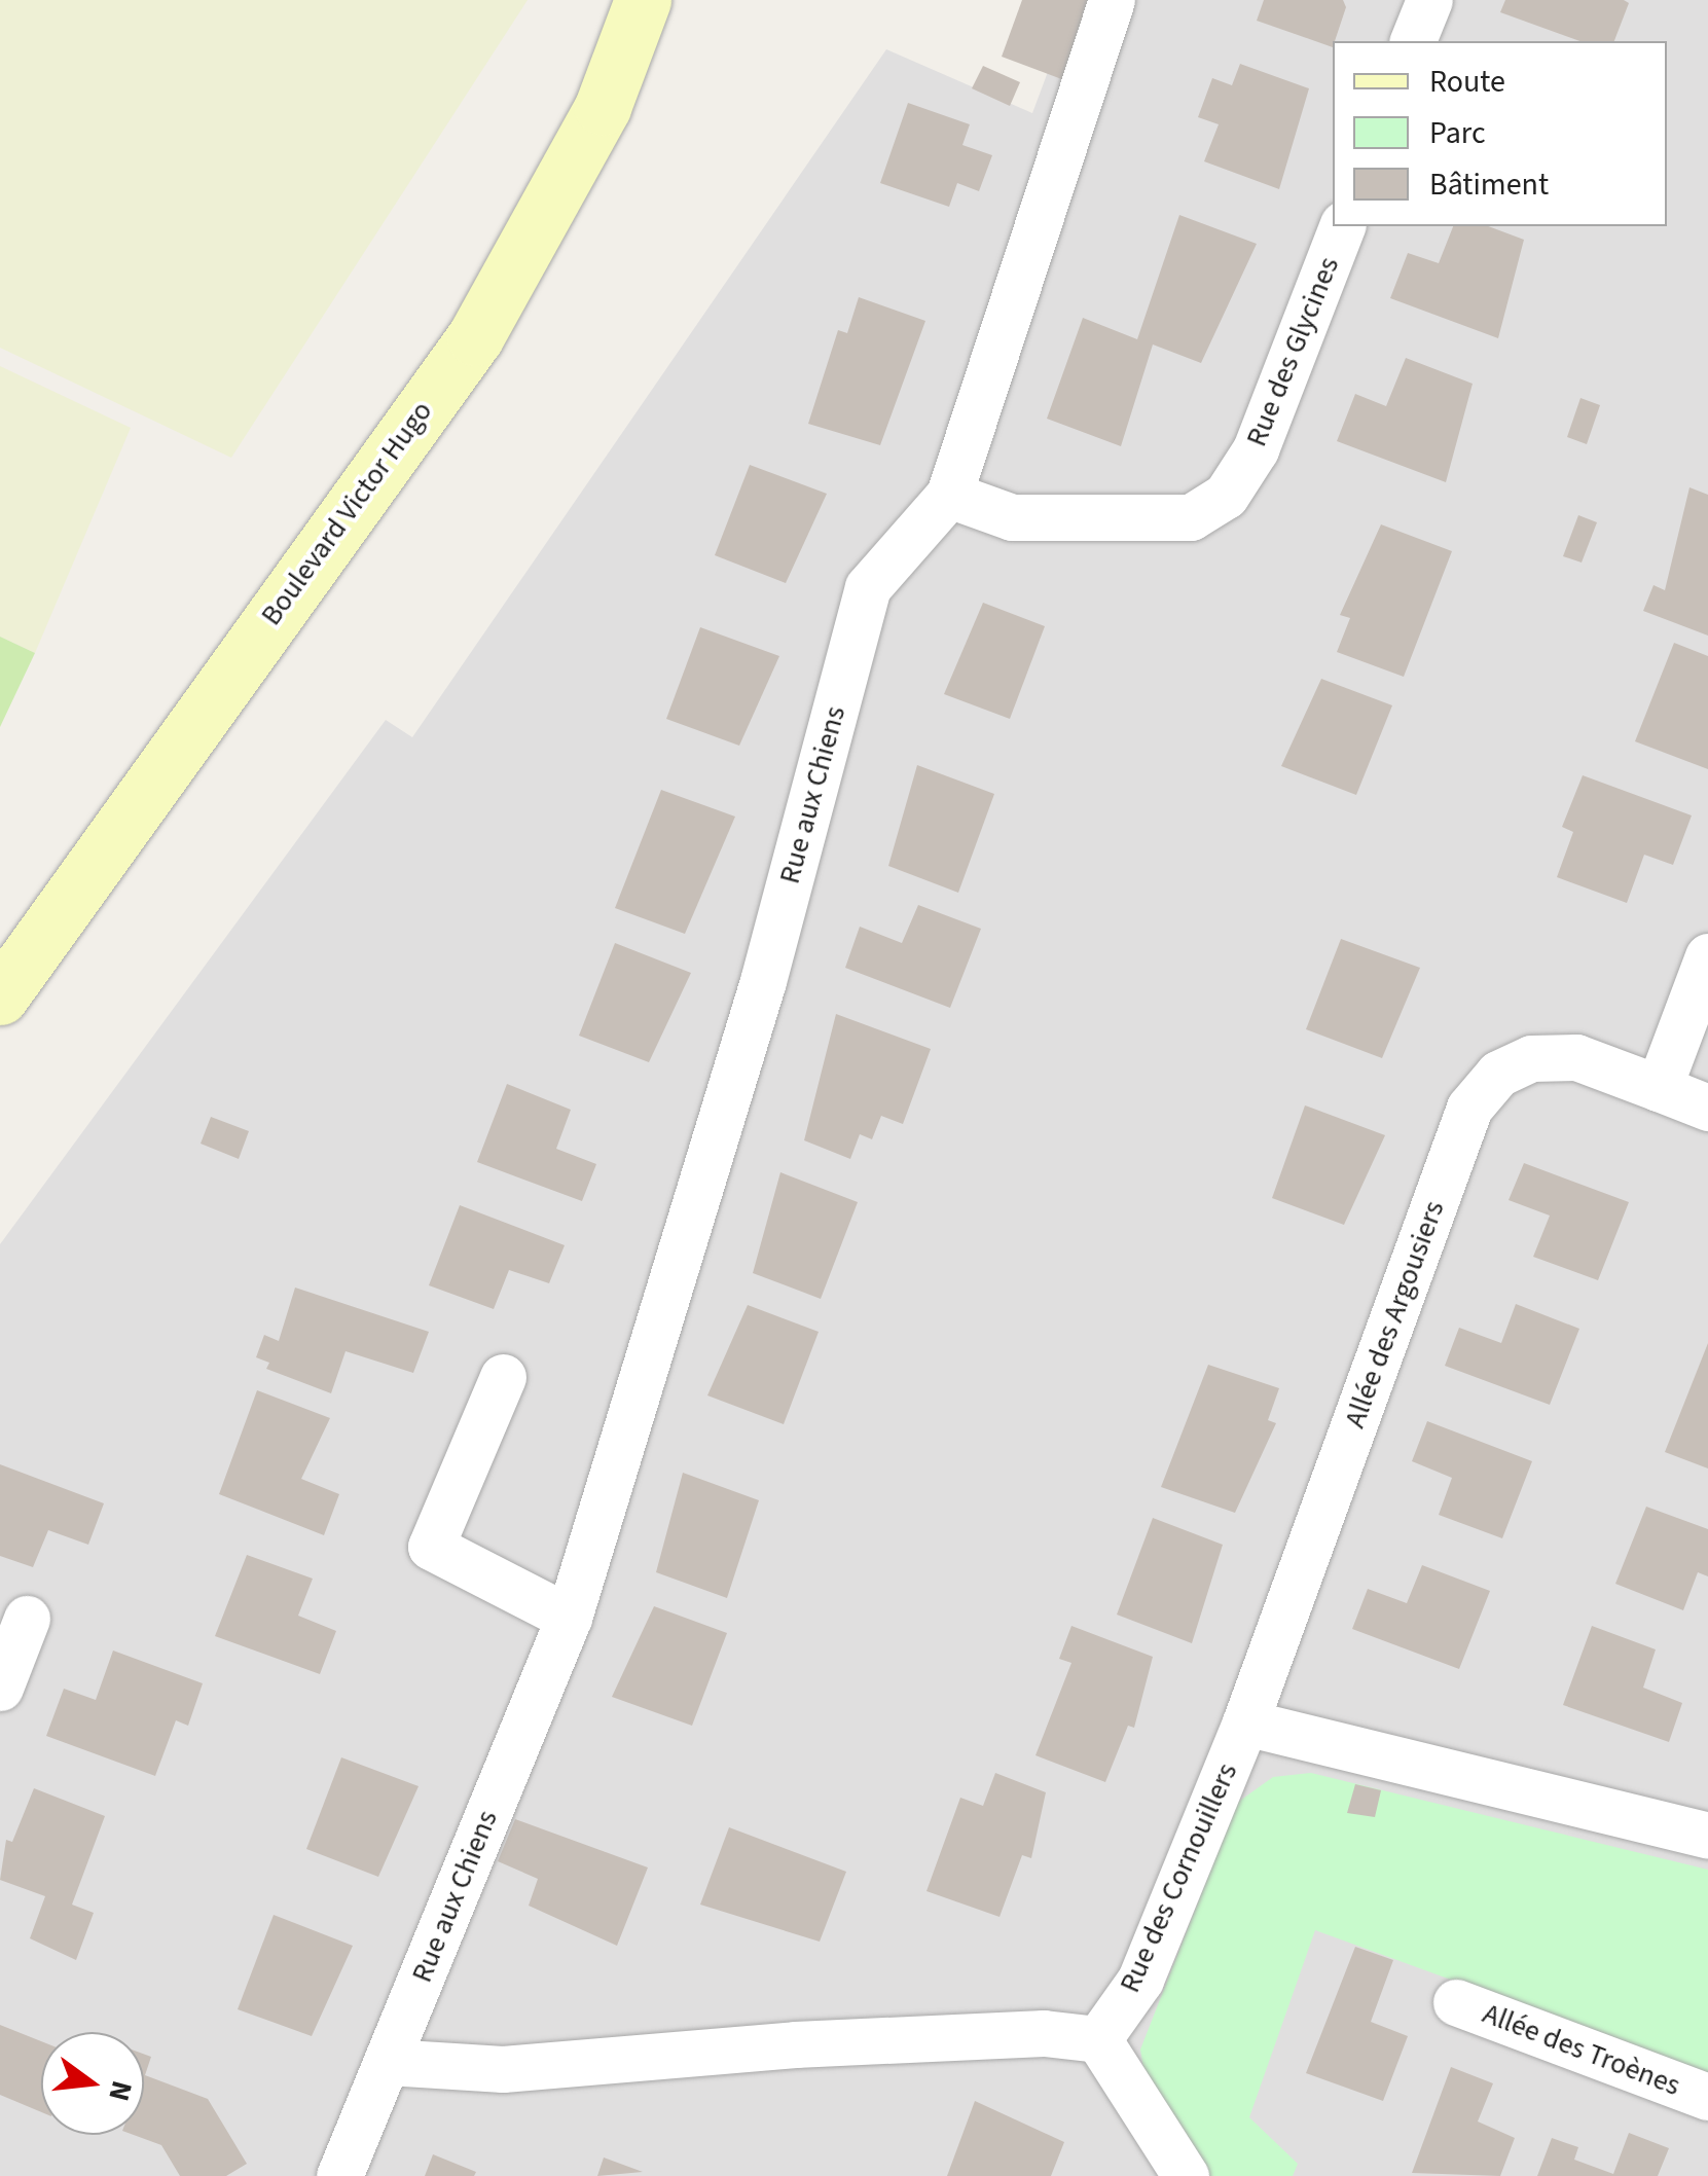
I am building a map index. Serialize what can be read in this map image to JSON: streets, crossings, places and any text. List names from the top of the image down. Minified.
{"streets":{"main road":["Boulevard Victor Hugo"],"street":["Rue des Glycines","Rue aux Chiens","Allée des Argousiers","Rue des Cornouillers","Allée des Troènes"]},"crossings":[["Rue des Glycines","Rue aux Chiens"],["Allée des Argousiers","Rue des Cornouillers"]],"legend":["Route","Parc","Bâtiment"],"north":"right"}
